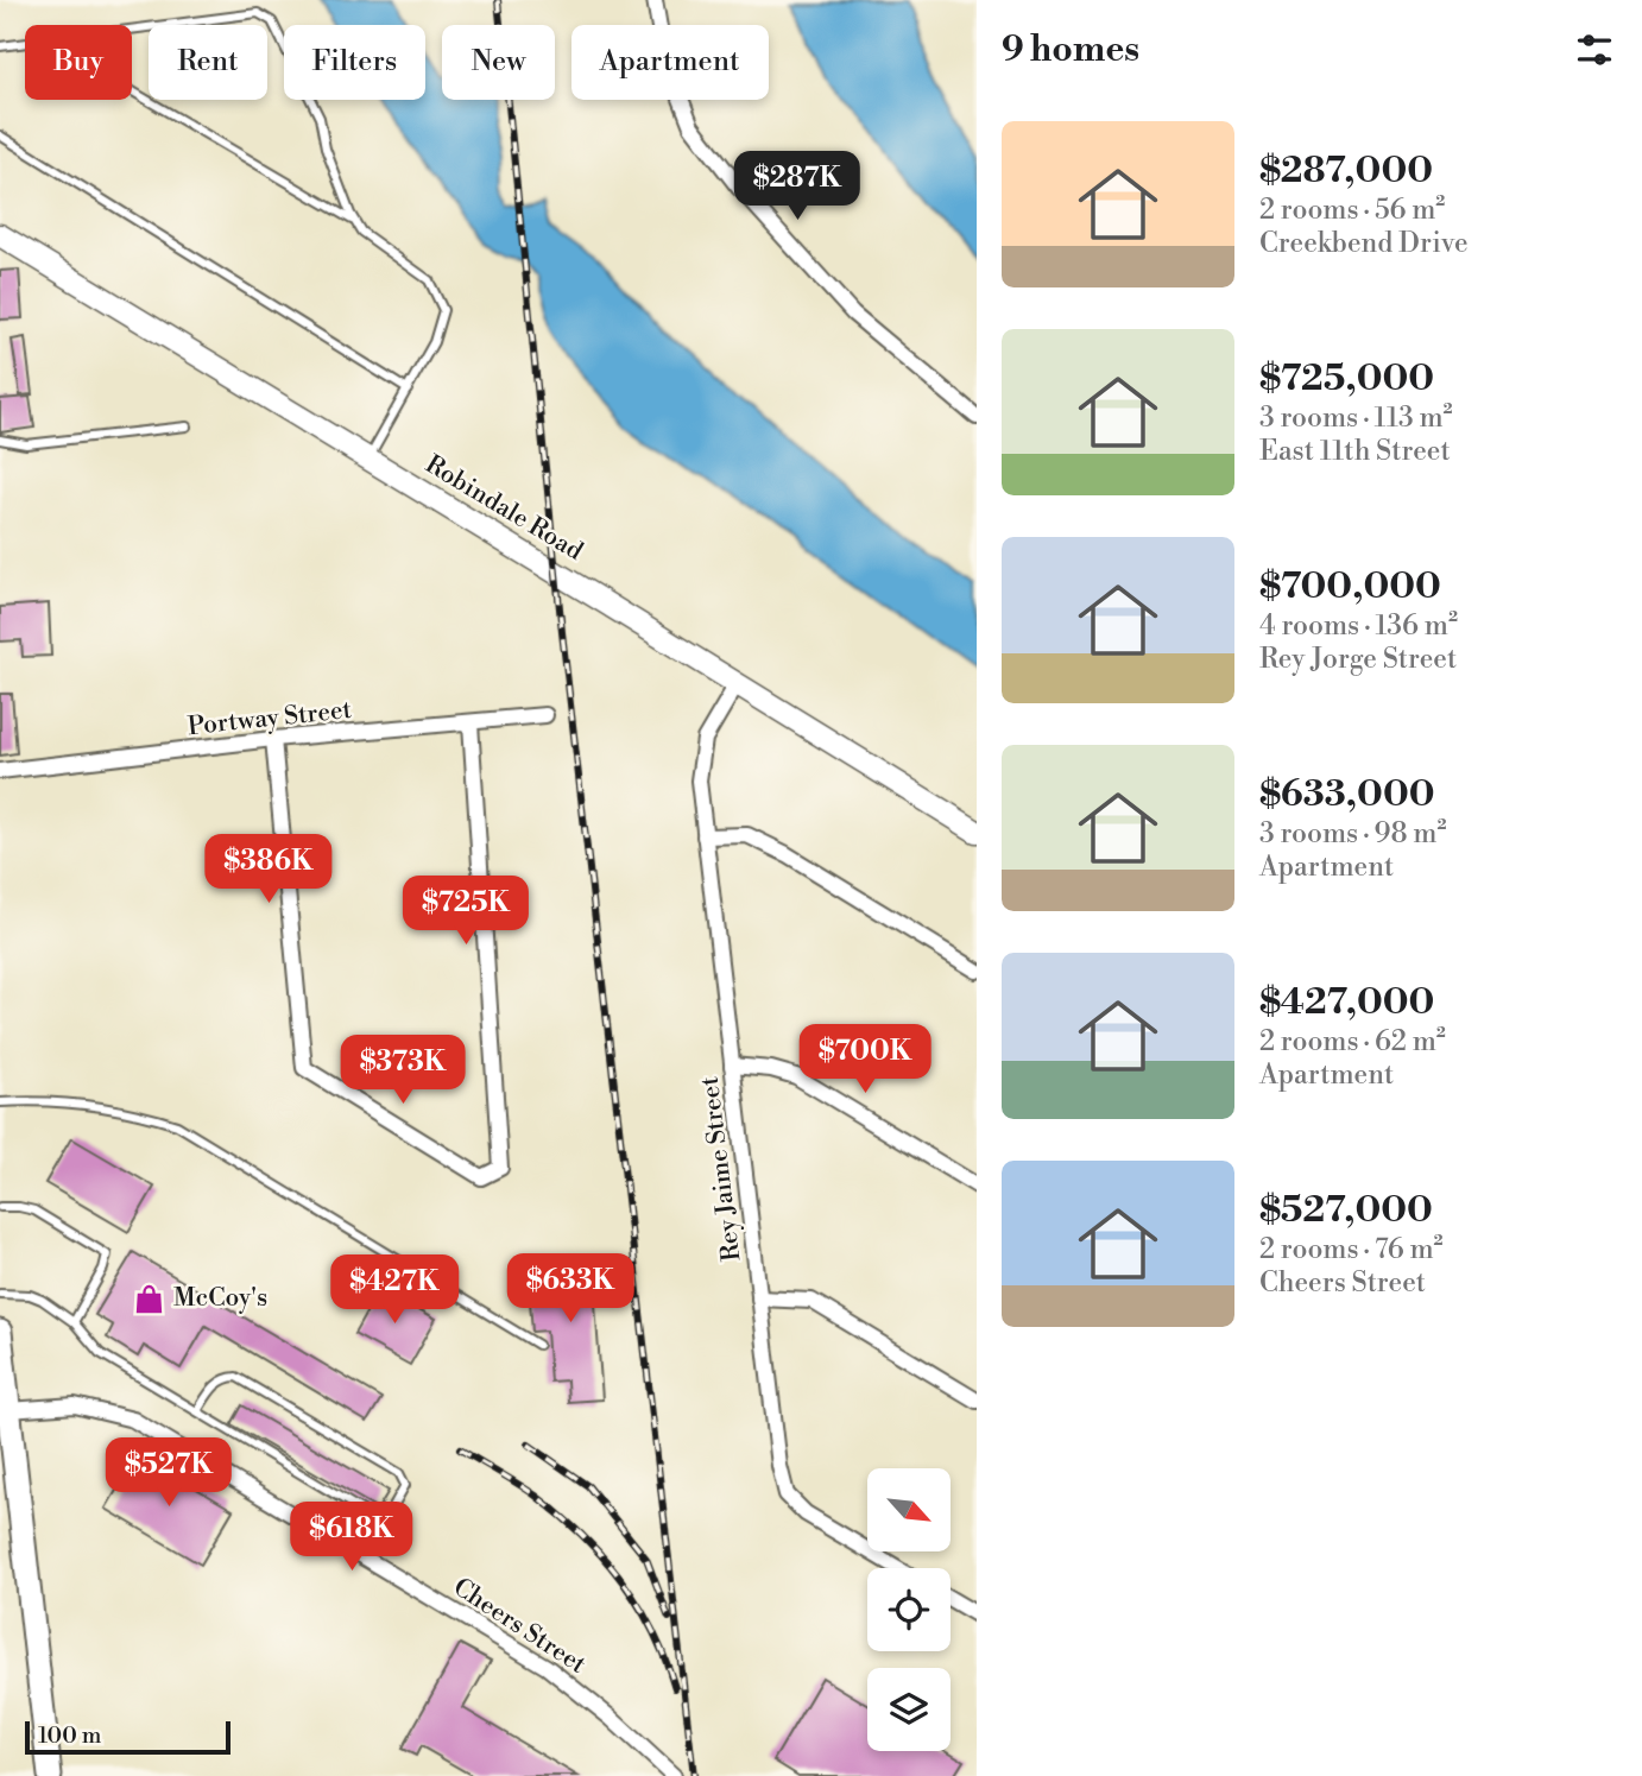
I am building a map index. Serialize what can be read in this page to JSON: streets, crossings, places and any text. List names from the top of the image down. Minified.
{"streets":{"street":["Robindale Road","Portway Street","Rey Jaime Street","Cheers Street"]},"crossings":[["Robindale Road","Rey Jaime Street"]],"places":{"shop":["McCoy's"]},"scale_bar":"100 m","north":"bottom right","page":{"heading":"9 homes","chip":["Buy","Rent","Filters","New","Apartment"],"list":[{"name":"$287,000","note":"2 rooms · 56 m² · Creekbend Drive"},{"name":"$725,000","note":"3 rooms · 113 m² · East 11th Street"},{"name":"$700,000","note":"4 rooms · 136 m² · Rey Jorge Street"},{"name":"$633,000","note":"3 rooms · 98 m² · Apartment"},{"name":"$427,000","note":"2 rooms · 62 m² · Apartment"},{"name":"$527,000","note":"2 rooms · 76 m² · Cheers Street"}],"price":["$287K","$386K","$725K","$700K","$373K","$633K","$427K","$527K","$618K"],"scale":"100 m"}}
